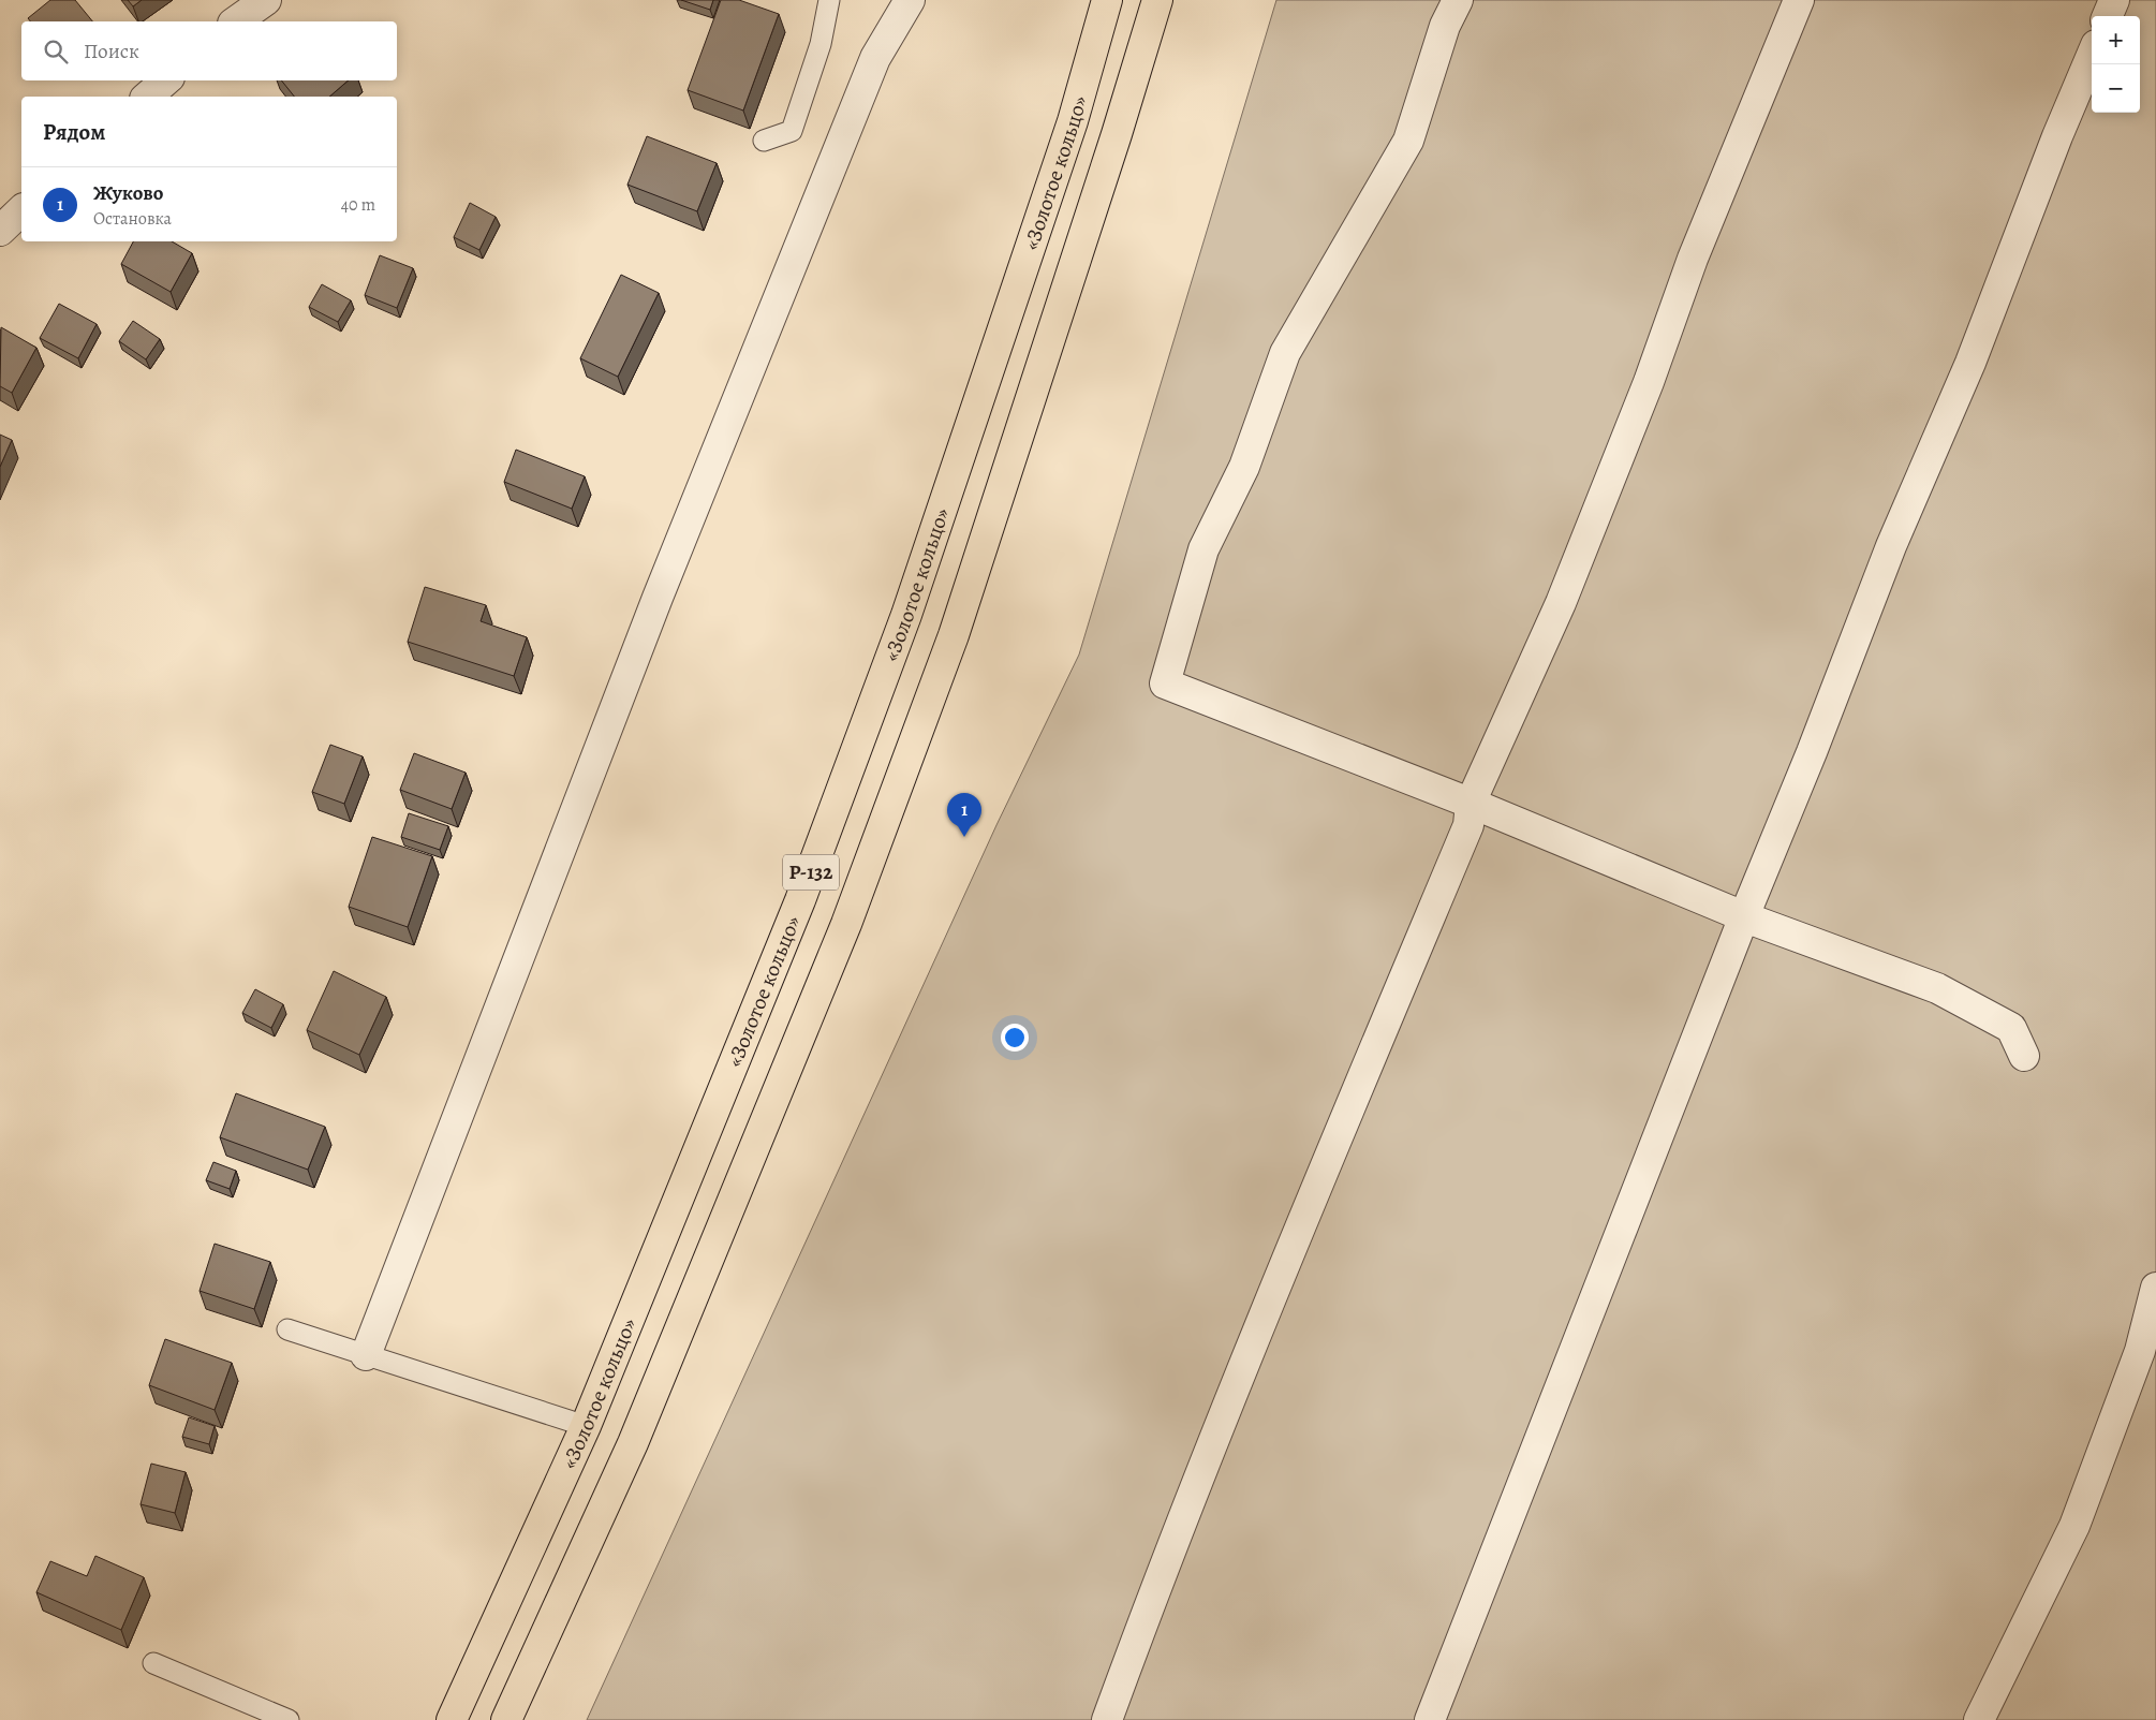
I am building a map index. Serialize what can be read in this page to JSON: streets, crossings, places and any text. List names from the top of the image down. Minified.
{"streets":{"highway":["«Золотое кольцо»","Р-132"]},"page":{"map_buttons":["+","−"],"search":"Поиск","heading":"Рядом","list":[{"mark":"1","name":"Жуково","note":"Остановка","value":"40 m"}],"pins":"1"}}
